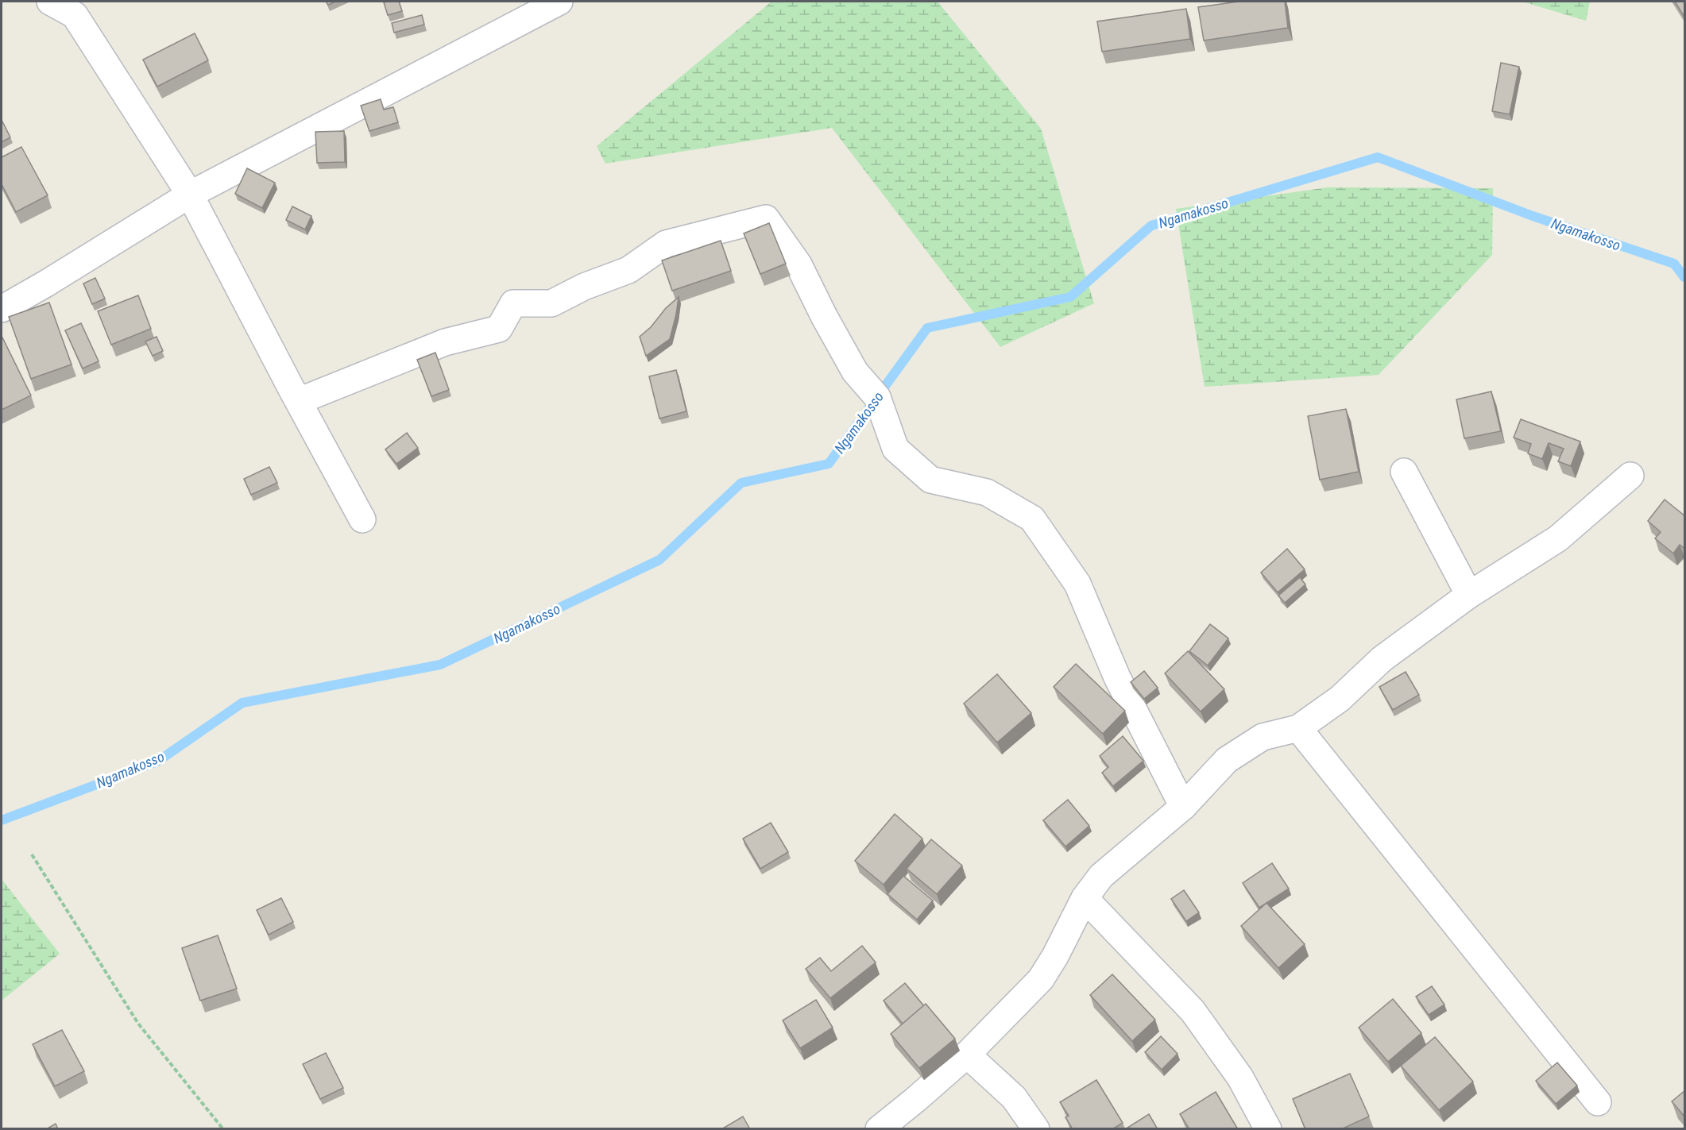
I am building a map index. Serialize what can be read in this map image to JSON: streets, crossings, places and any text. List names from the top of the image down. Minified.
{"water":["Ngamakosso"]}
